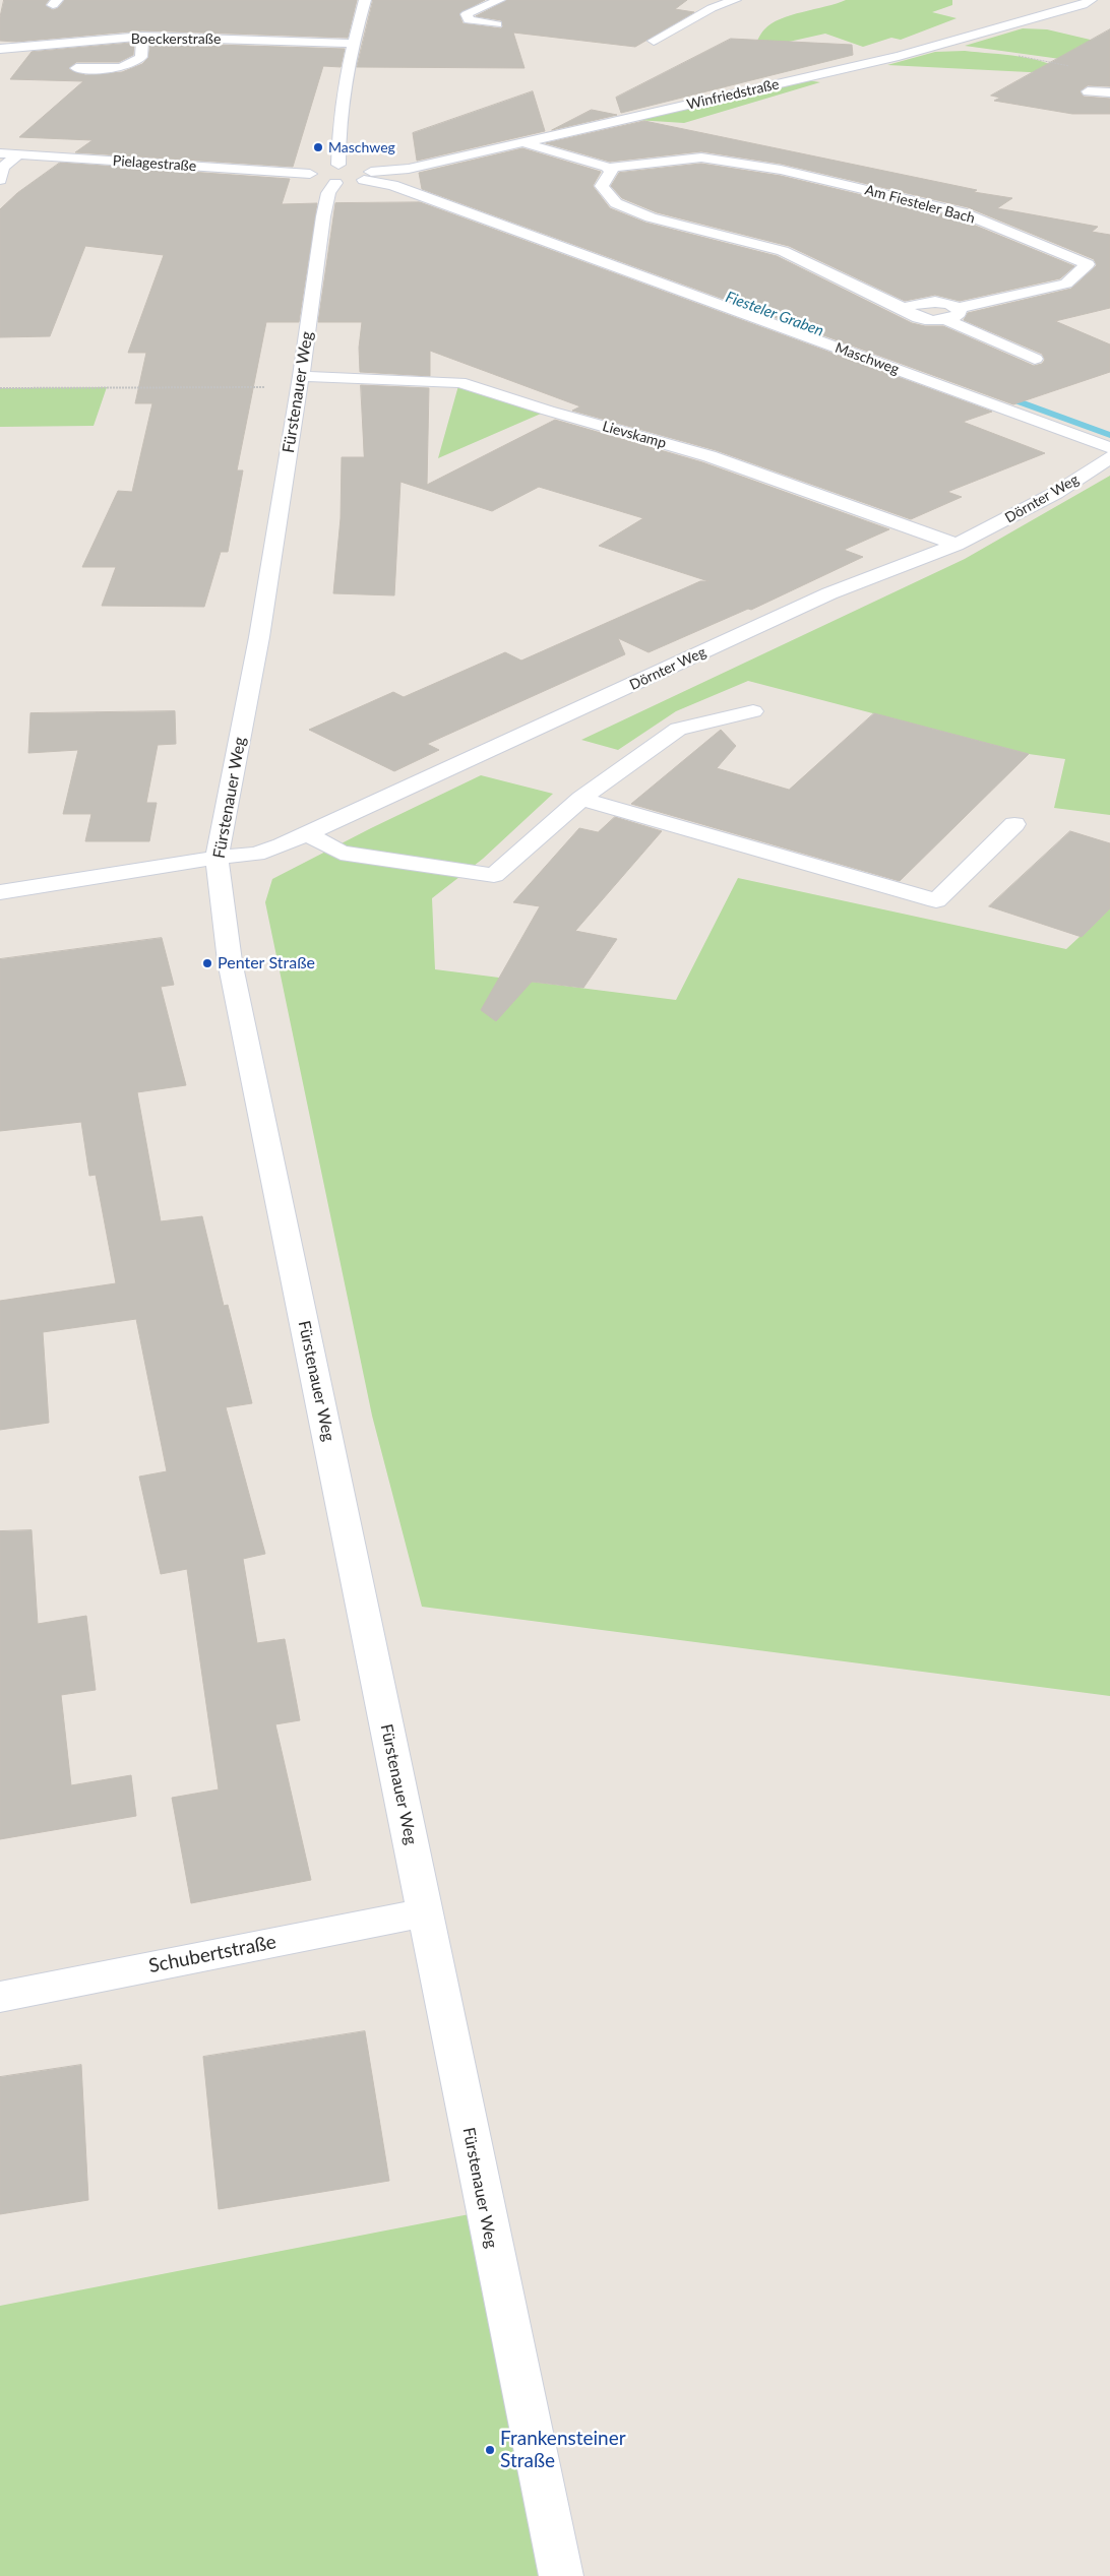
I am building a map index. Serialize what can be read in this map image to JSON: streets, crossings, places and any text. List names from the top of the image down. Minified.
{"streets":{"street":["Boeckerstraße","Winfriedstraße","Pielagestraße","Am Fiesteler Bach","Maschweg","Fürstenauer Weg","Lievskamp","Dörnter Weg","Schubertstraße"]},"crossings":[["Boeckerstraße","Fürstenauer Weg"],["Winfriedstraße","Am Fiesteler Bach"],["Winfriedstraße","Maschweg"],["Winfriedstraße","Fürstenauer Weg"],["Maschweg","Fürstenauer Weg"],["Fürstenauer Weg","Lievskamp"],["Fürstenauer Weg","Dörnter Weg"],["Fürstenauer Weg","Schubertstraße"],["Lievskamp","Dörnter Weg"]],"water":["Fiesteler Graben"],"places":["Maschweg","Penter Straße","Frankensteiner Straße"]}
